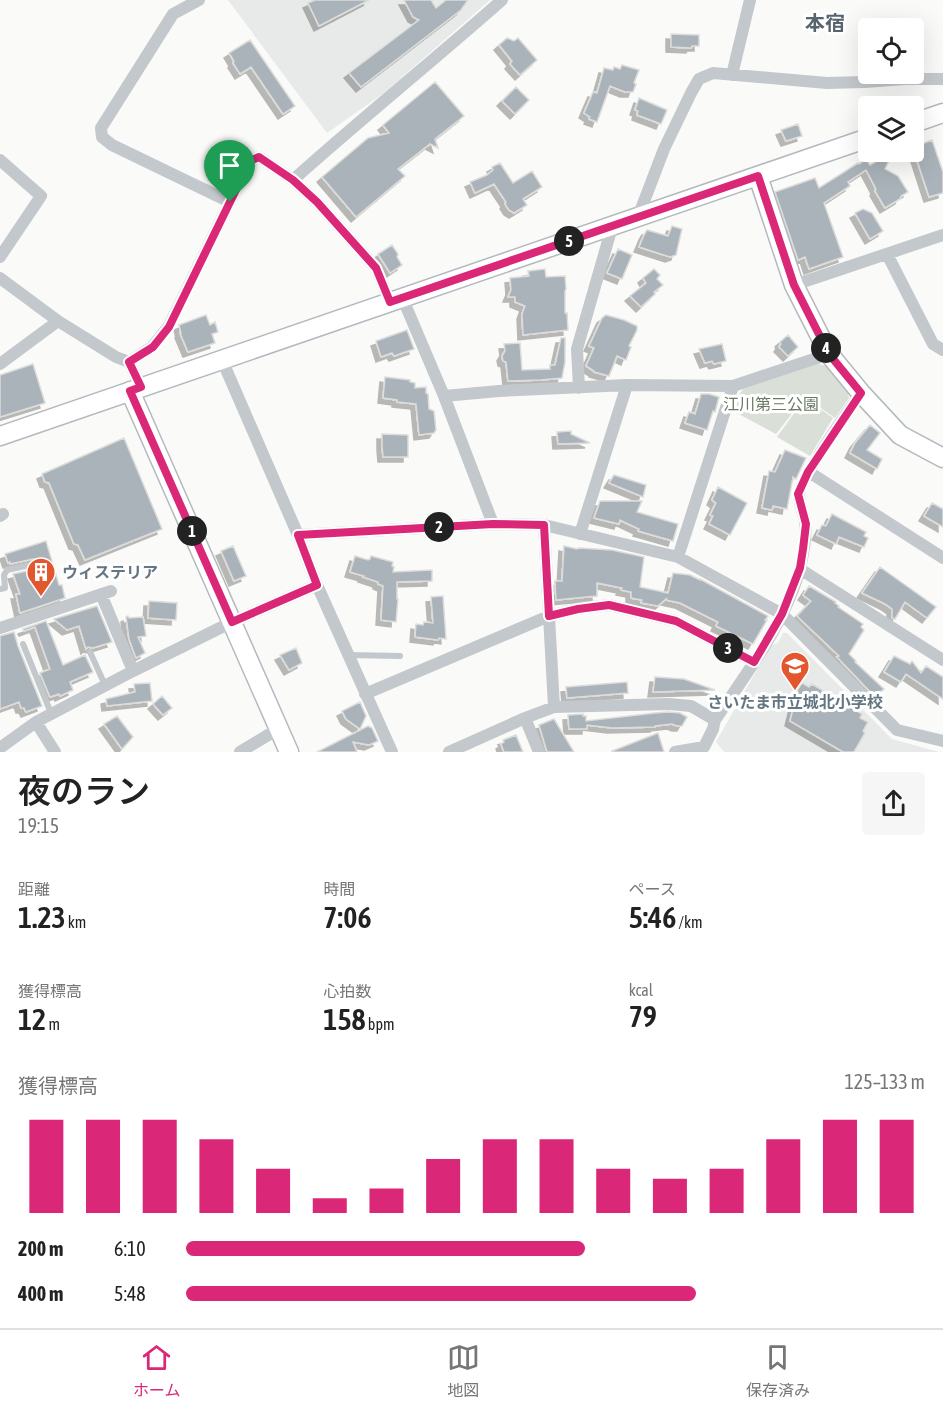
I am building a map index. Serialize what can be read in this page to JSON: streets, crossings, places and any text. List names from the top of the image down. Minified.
{"districts":["本宿"],"parks":["江川第三公園"],"places":{"building":["ウィステリア"],"school or university":["さいたま市立城北小学校"]},"page":{"pins":["5","4","2","1","3"],"heading":["夜のラン","19:15"],"stats":[["距離","1.23 km"],["時間","7:06"],["ペース","5:46 /km"],["獲得標高","12 m"],["心拍数","158 bpm"],["kcal","79"]],"chart":["獲得標高","125–133 m"],"list":[{"name":"200 m","note":"6:10"},{"name":"400 m","note":"5:48"}],"tabs":["ホーム","地図","保存済み"]}}
